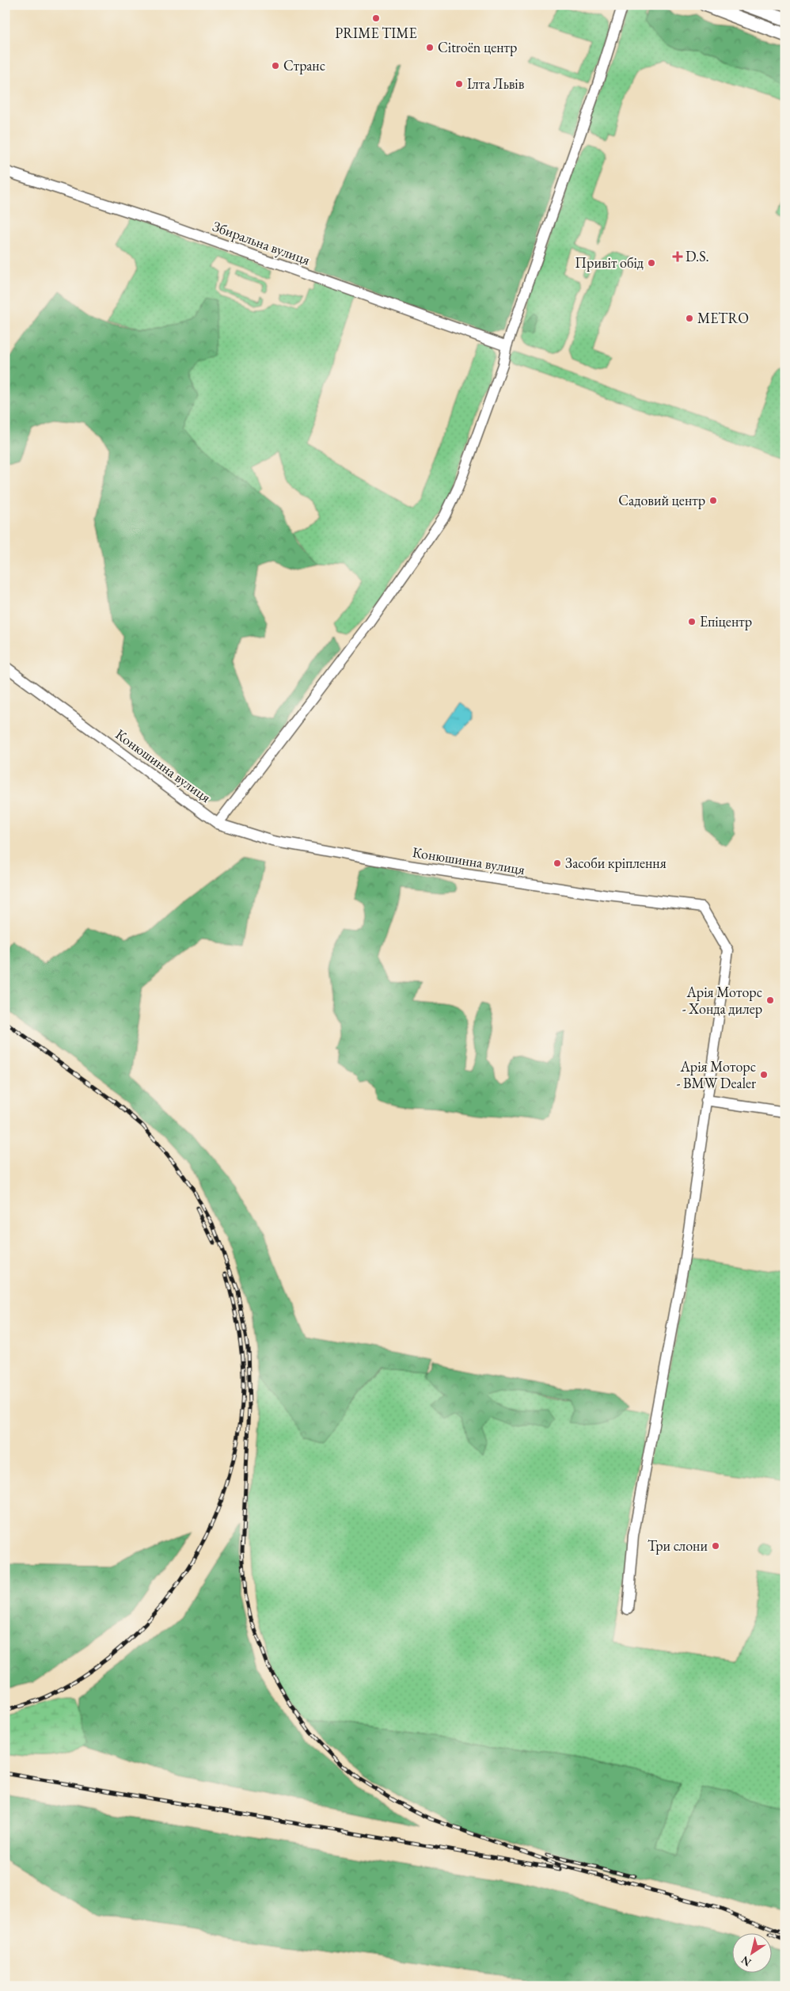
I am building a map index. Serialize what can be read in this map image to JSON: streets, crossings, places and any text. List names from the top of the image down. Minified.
{"streets":{"street":["Збиральна вулиця","Конюшинна вулиця"]},"places":{"other":["PRIME TIME","Citroën центр","Странс","Ілта Львів","Привіт обід","METRO","Садовий центр","Епіцентр","Засоби кріплення","Арія Моторс - Хонда дилер","Арія Моторс - BMW Dealer","Три слони"],"health":["D.S."]},"north":"bottom left"}
